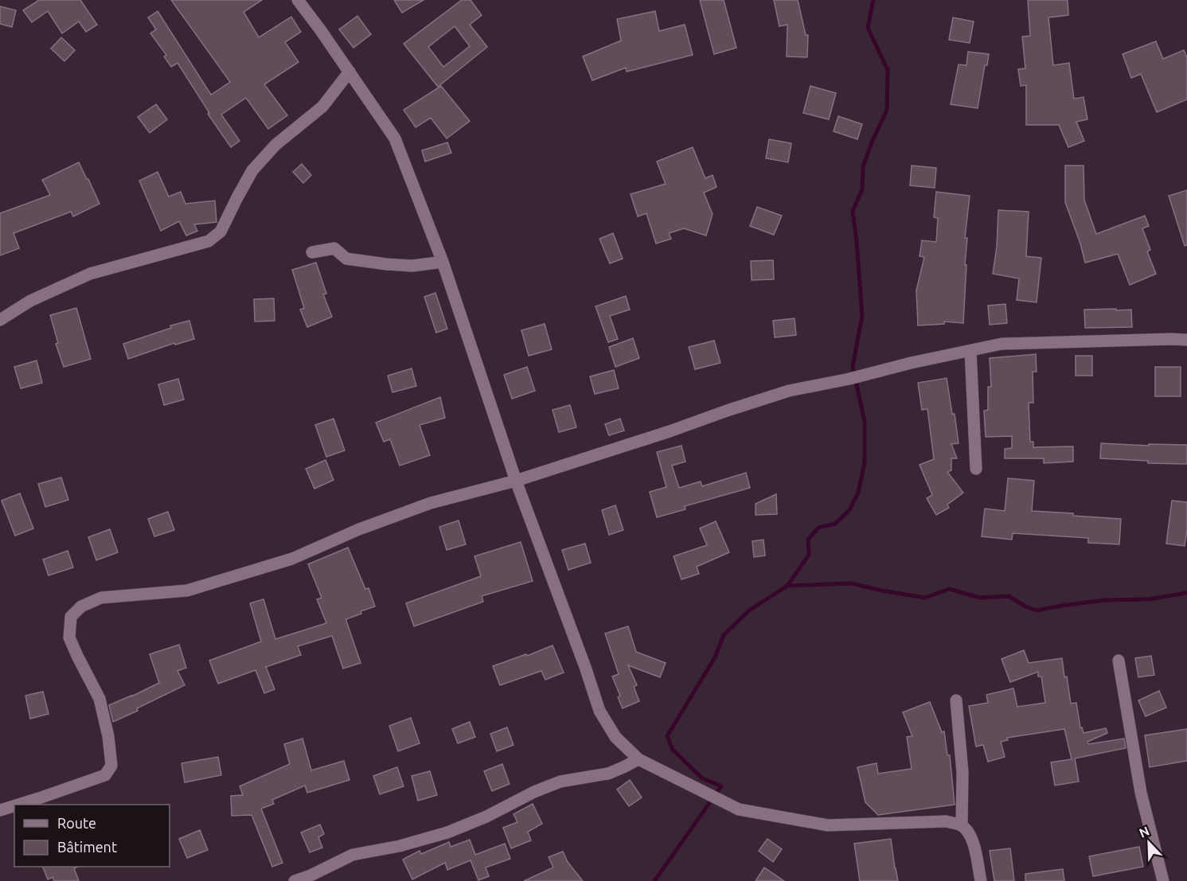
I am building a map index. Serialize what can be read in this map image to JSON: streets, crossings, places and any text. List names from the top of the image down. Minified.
{"legend":["Route","Bâtiment"],"north":"top left"}
